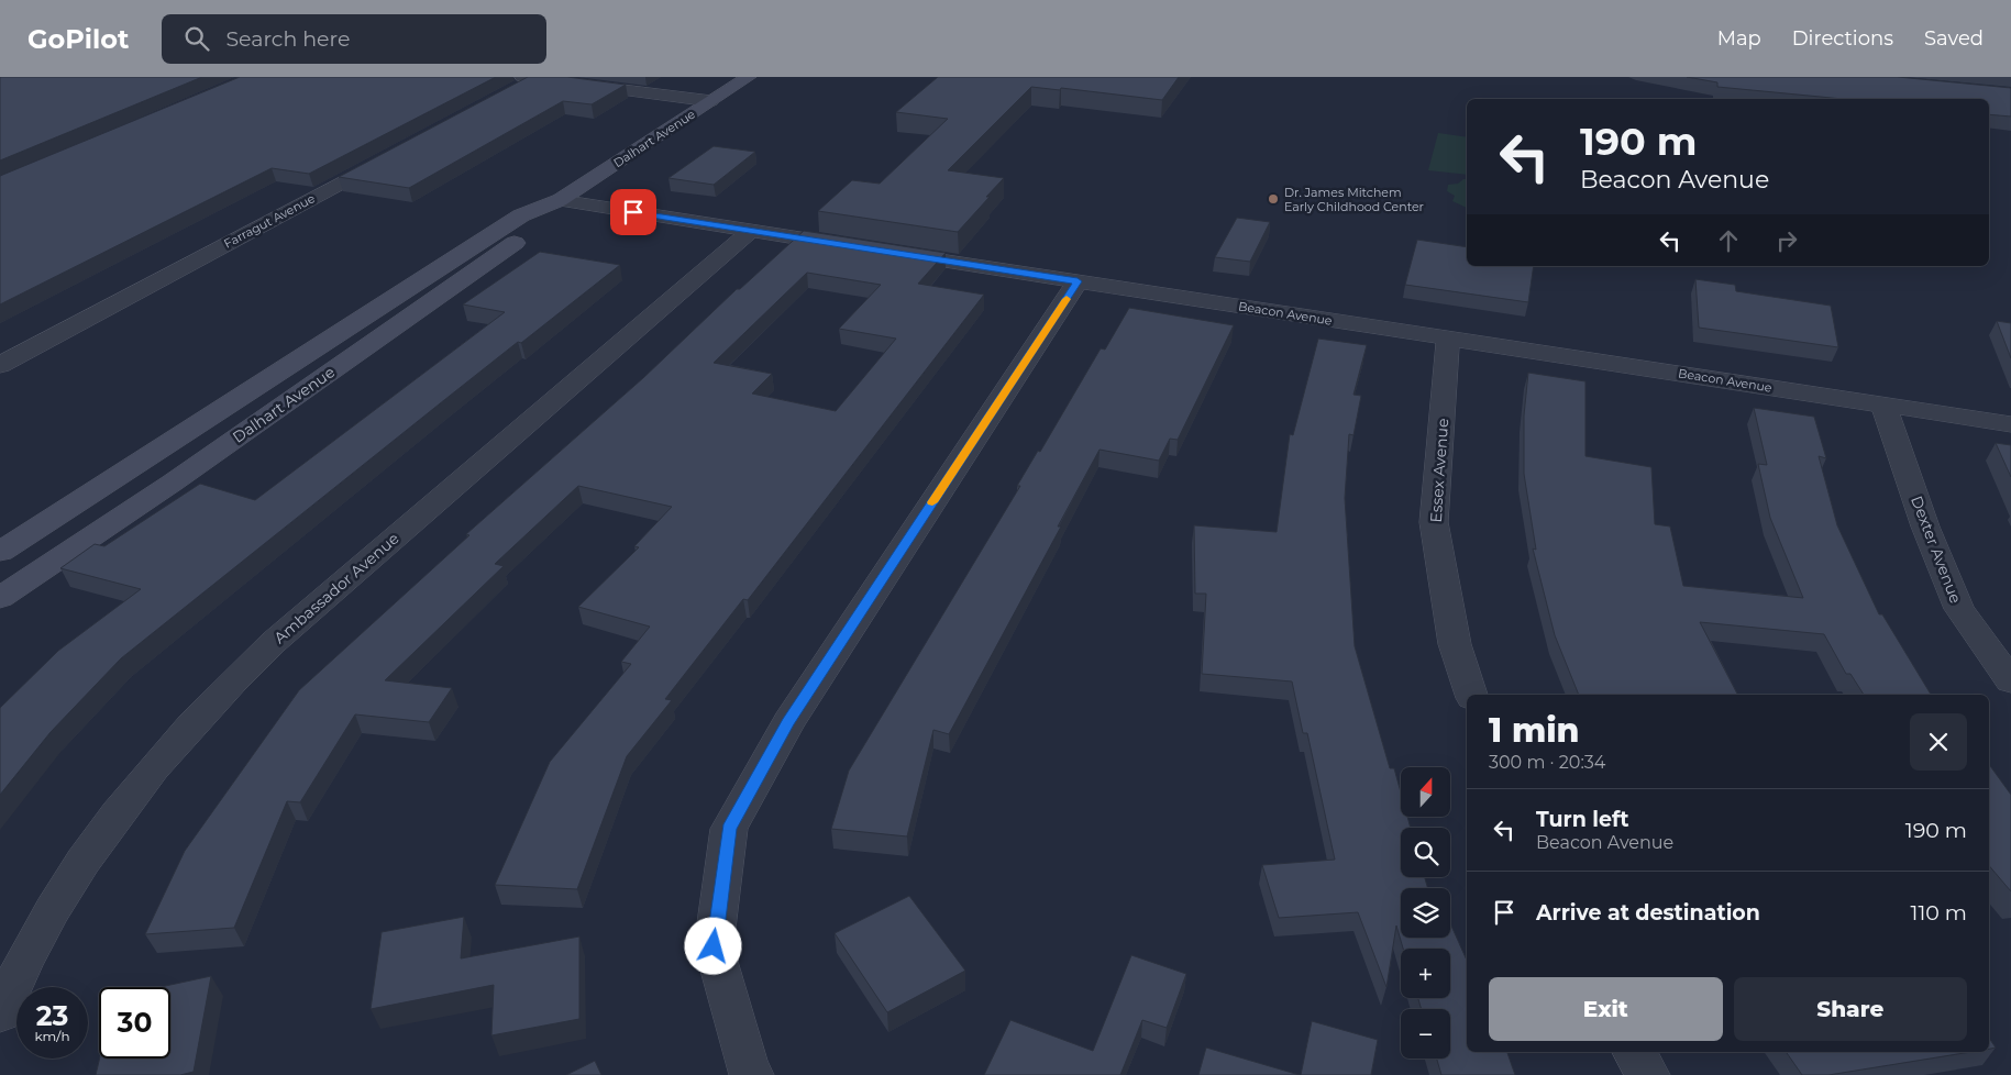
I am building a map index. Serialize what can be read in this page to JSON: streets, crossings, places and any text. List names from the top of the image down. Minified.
{"streets":{"main road":["Dalhart Avenue"],"street":["Farragut Avenue","Beacon Avenue","Essex Avenue","Dexter Avenue","Ambassador Avenue"]},"crossings":[["Beacon Avenue","Essex Avenue"],["Beacon Avenue","Dexter Avenue"]],"places":["Dr. James Mitchem Early Childhood Center"],"north":"top","page":{"header":"GoPilot","search":"Search here","nav":["Map","Directions","Saved"],"turn":["190 m","Beacon Avenue"],"heading":["1 min","300 m · 20:34"],"map_buttons":["+","−"],"list":[{"name":"Turn left","note":"Beacon Avenue","value":"190 m"},{"name":"Arrive at destination","value":"110 m"}],"buttons":["Exit","Share"],"speed":"23 km/h","limit":"30"}}
